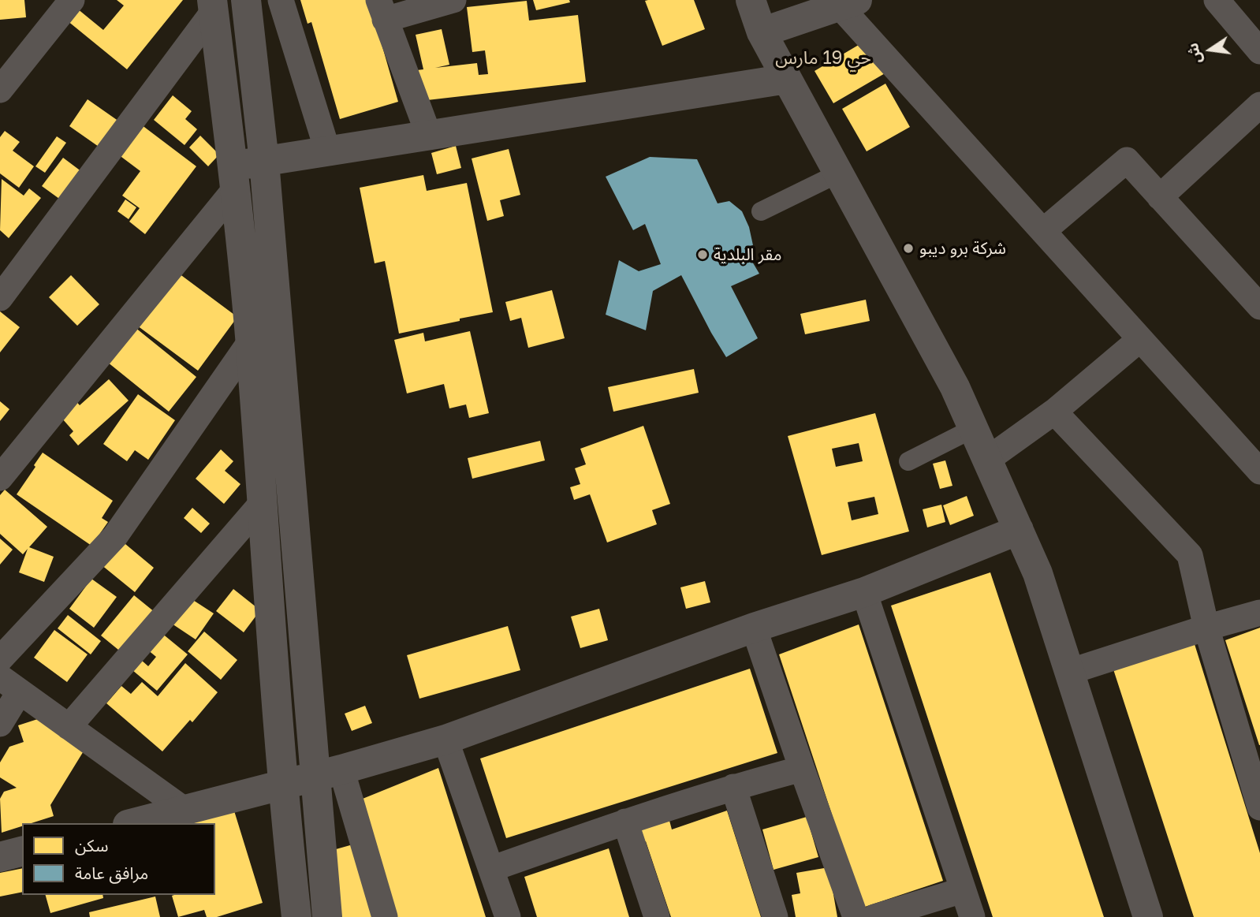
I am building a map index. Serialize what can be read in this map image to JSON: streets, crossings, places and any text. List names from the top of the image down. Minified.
{"districts":["حي 19 مارس"],"places":["شركة برو ديبو","مقر البلدية"],"legend":["سكن","مرافق عامة"],"north":"left"}
